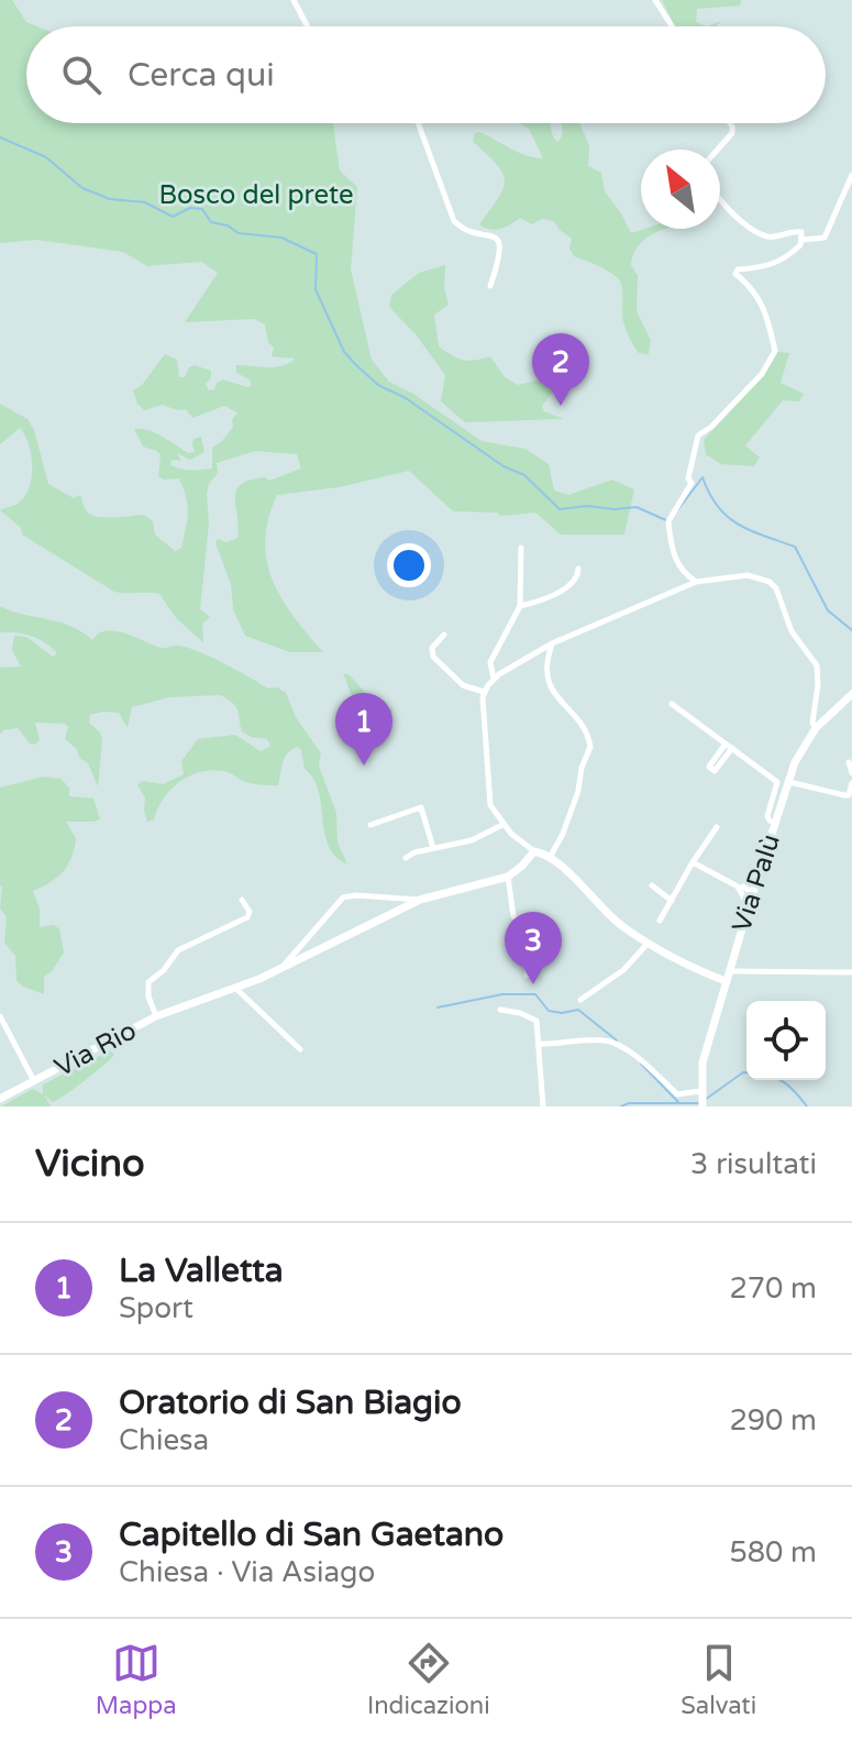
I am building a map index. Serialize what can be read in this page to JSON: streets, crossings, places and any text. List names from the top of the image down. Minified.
{"streets":{"street":["Via Palù","Via Rio"]},"parks":["Bosco del prete"],"north":"top left","page":{"search":"Cerca qui","pins":["2","1","3"],"heading":["Vicino","3 risultati"],"list":[{"mark":"1","name":"La Valletta","note":"Sport","value":"270 m"},{"mark":"2","name":"Oratorio di San Biagio","note":"Chiesa","value":"290 m"},{"mark":"3","name":"Capitello di San Gaetano","note":"Chiesa · Via Asiago","value":"580 m"}],"nav":["Mappa","Indicazioni","Salvati"]}}
